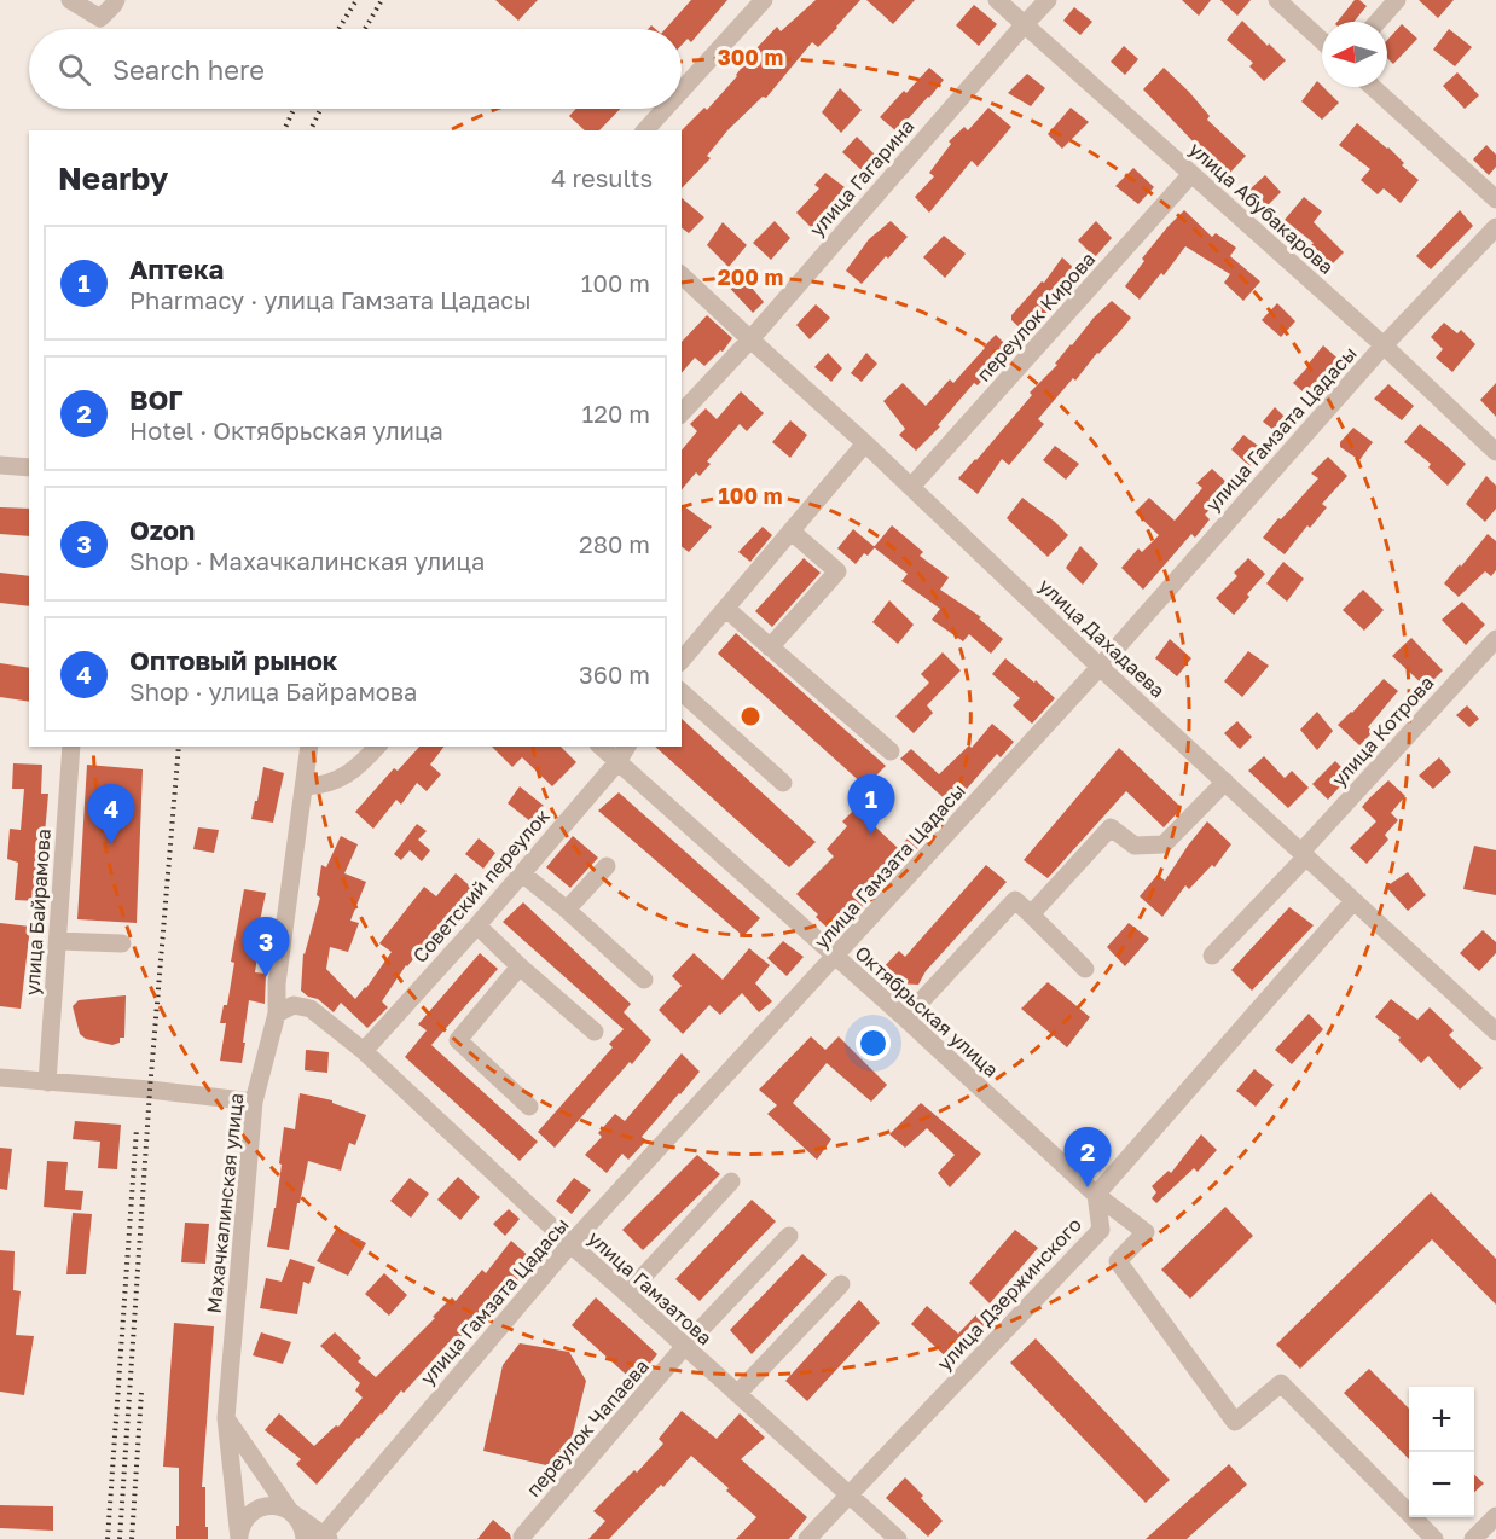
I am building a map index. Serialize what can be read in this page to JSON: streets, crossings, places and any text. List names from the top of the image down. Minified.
{"streets":{"street":["улица Гагарина","улица Абубакарова","переулок Кирова","улица Гамзата Цадасы","улица Дахадаева","улица Котрова","Советский переулок","улица Байрамова","Октябрьская улица","Махачкалинская улица","улица Гамзатова","улица Дзержинского","переулок Чапаева"]},"crossings":[["улица Гагарина","улица Абубакарова"],["улица Гагарина","улица Дахадаева"],["улица Абубакарова","переулок Кирова"],["улица Абубакарова","улица Гамзата Цадасы"],["переулок Кирова","улица Дахадаева"],["улица Гамзата Цадасы","улица Дахадаева"],["улица Гамзата Цадасы","Октябрьская улица"],["улица Гамзата Цадасы","улица Гамзатова"],["улица Дахадаева","улица Котрова"],["Советский переулок","Октябрьская улица"],["Советский переулок","улица Гамзатова"],["Октябрьская улица","улица Дзержинского"],["Махачкалинская улица","улица Гамзатова"],["улица Гамзатова","улица Дзержинского"],["улица Гамзатова","переулок Чапаева"]],"north":"left","page":{"search":"Search here","heading":["Nearby","4 results"],"list":[{"mark":"1","name":"Аптека","note":"Pharmacy · улица Гамзата Цадасы","value":"100 m"},{"mark":"2","name":"ВОГ","note":"Hotel · Октябрьская улица","value":"120 m"},{"mark":"3","name":"Ozon","note":"Shop · Махачкалинская улица","value":"280 m"},{"mark":"4","name":"Оптовый рынок","note":"Shop · улица Байрамова","value":"360 m"}],"pins":["1","4","3","2"],"map_buttons":["+","−"]},"rings":["300 m","200 m","100 m"]}
